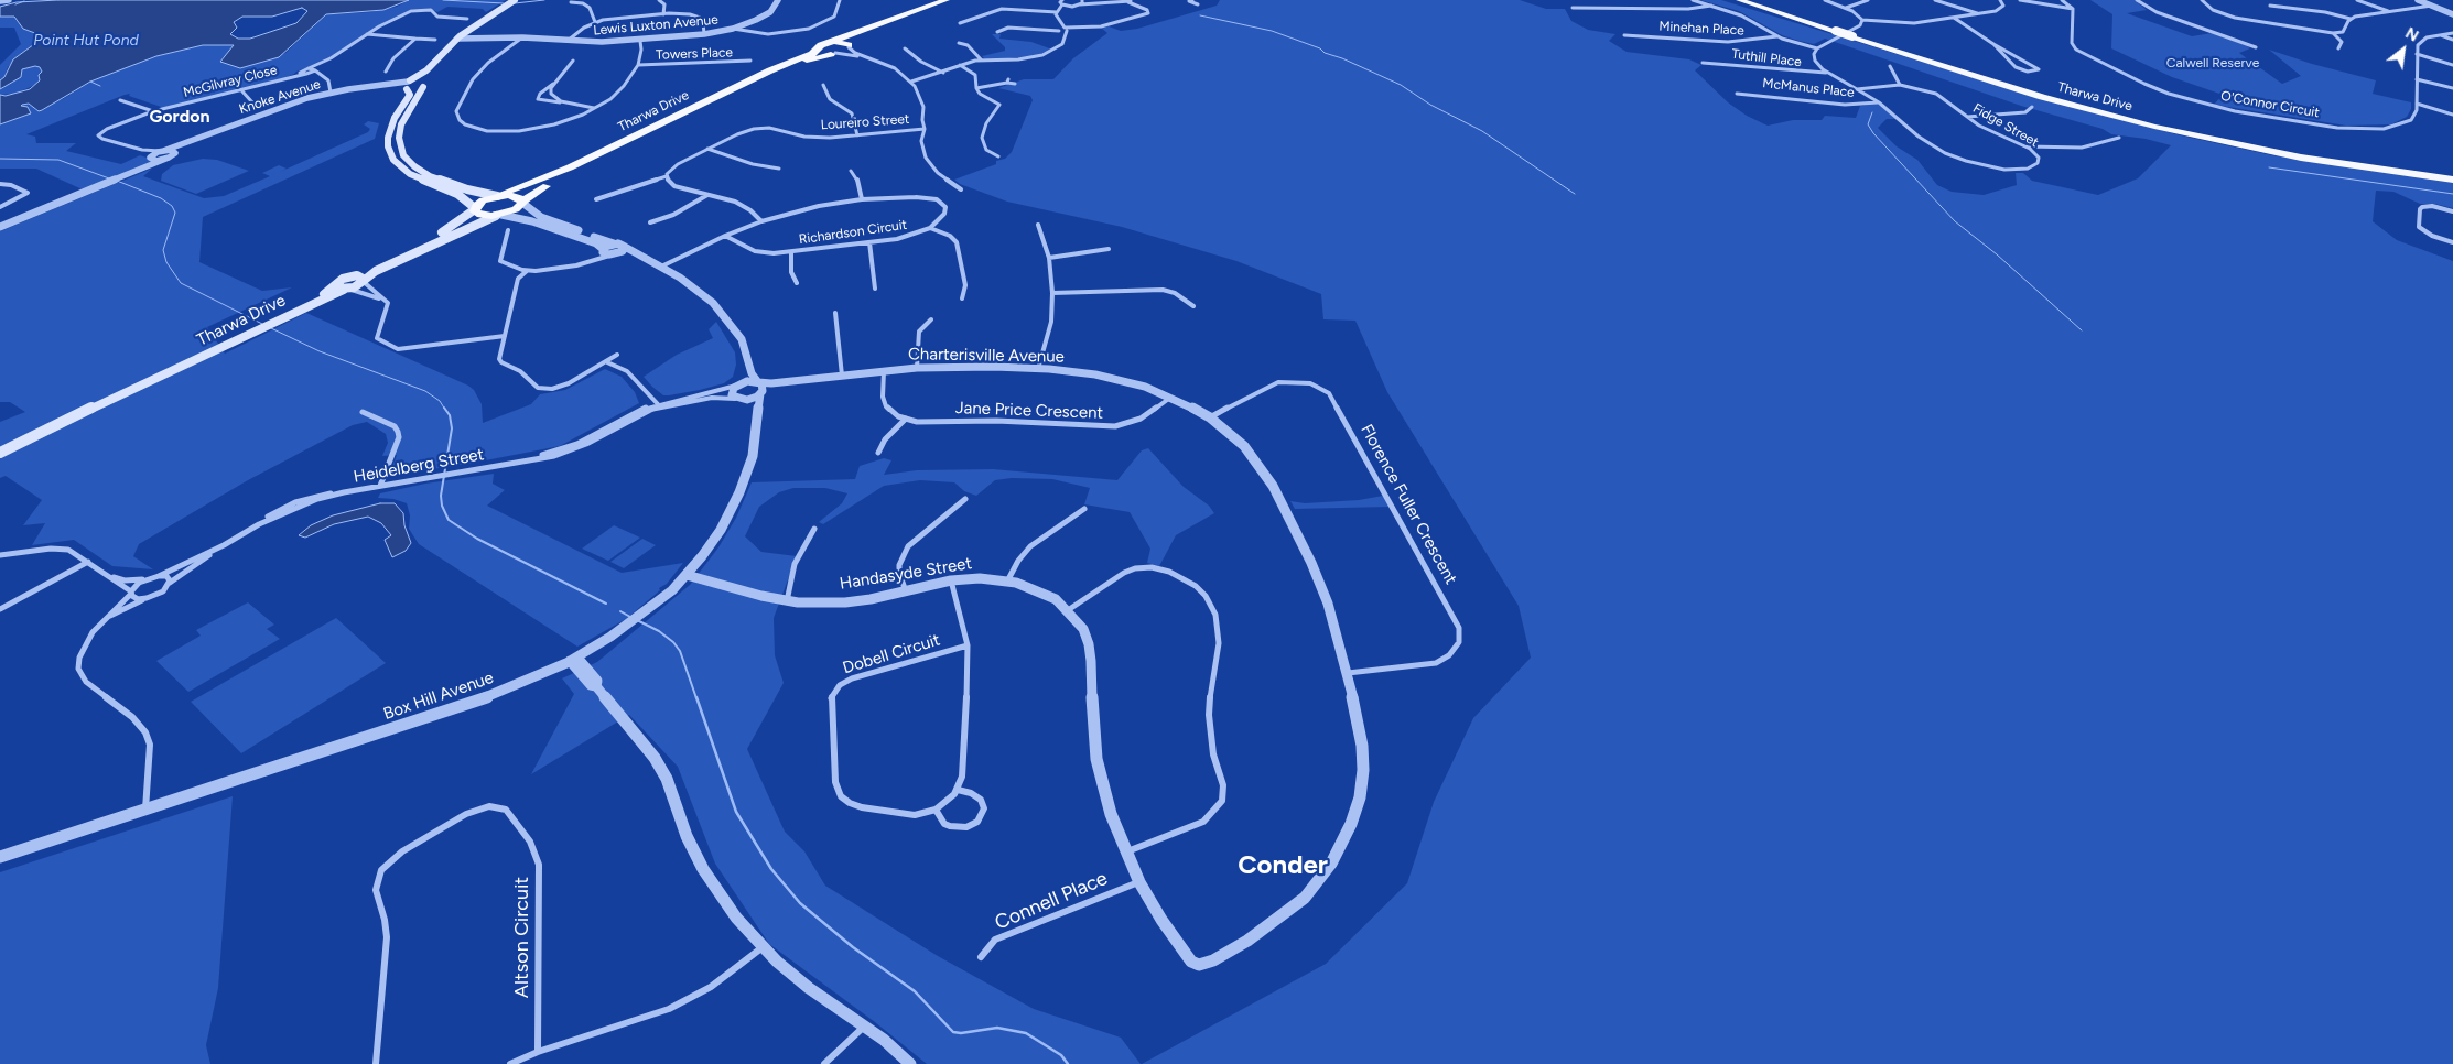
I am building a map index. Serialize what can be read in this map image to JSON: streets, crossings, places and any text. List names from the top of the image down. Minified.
{"streets":{"main road":["Tharwa Drive"],"street":["Lewis Luxton Avenue","Minehan Place","Towers Place","Tuthill Place","McGilvray Close","McManus Place","Knoke Avenue","O'Connor Circuit","Loureiro Street","Fidge Street","Richardson Circuit","Charterisville Avenue","Jane Price Crescent","Heidelberg Street","Florence Fuller Crescent","Handasyde Street","Dobell Circuit","Box Hill Avenue","Connell Place","Altson Circuit"]},"crossings":[["Tuthill Place","Fidge Street"],["McGilvray Close","Knoke Avenue"],["McManus Place","Fidge Street"],["Charterisville Avenue","Jane Price Crescent"],["Charterisville Avenue","Heidelberg Street"],["Charterisville Avenue","Florence Fuller Crescent"],["Charterisville Avenue","Handasyde Street"],["Charterisville Avenue","Box Hill Avenue"],["Handasyde Street","Box Hill Avenue"],["Handasyde Street","Connell Place"]],"districts":["Gordon","Conder"],"water":["Point Hut Pond"],"parks":["Calwell Reserve"],"north":"top right"}
